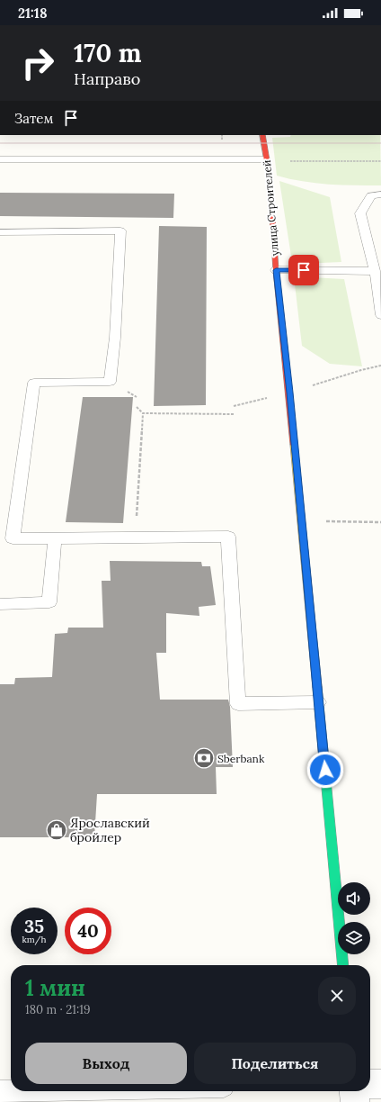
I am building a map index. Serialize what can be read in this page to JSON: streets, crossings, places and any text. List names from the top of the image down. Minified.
{"streets":{"street":["улица Строителей"]},"places":{"bank":["Sberbank"],"shop":["Ярославский бройлер"]},"page":{"status":"21:18","turn":["170 m","Направо"],"then":"Затем","speed":"35 km/h","limit":"40","heading":["1 мин","180 m · 21:19"],"buttons":["Выход","Поделиться"]}}
